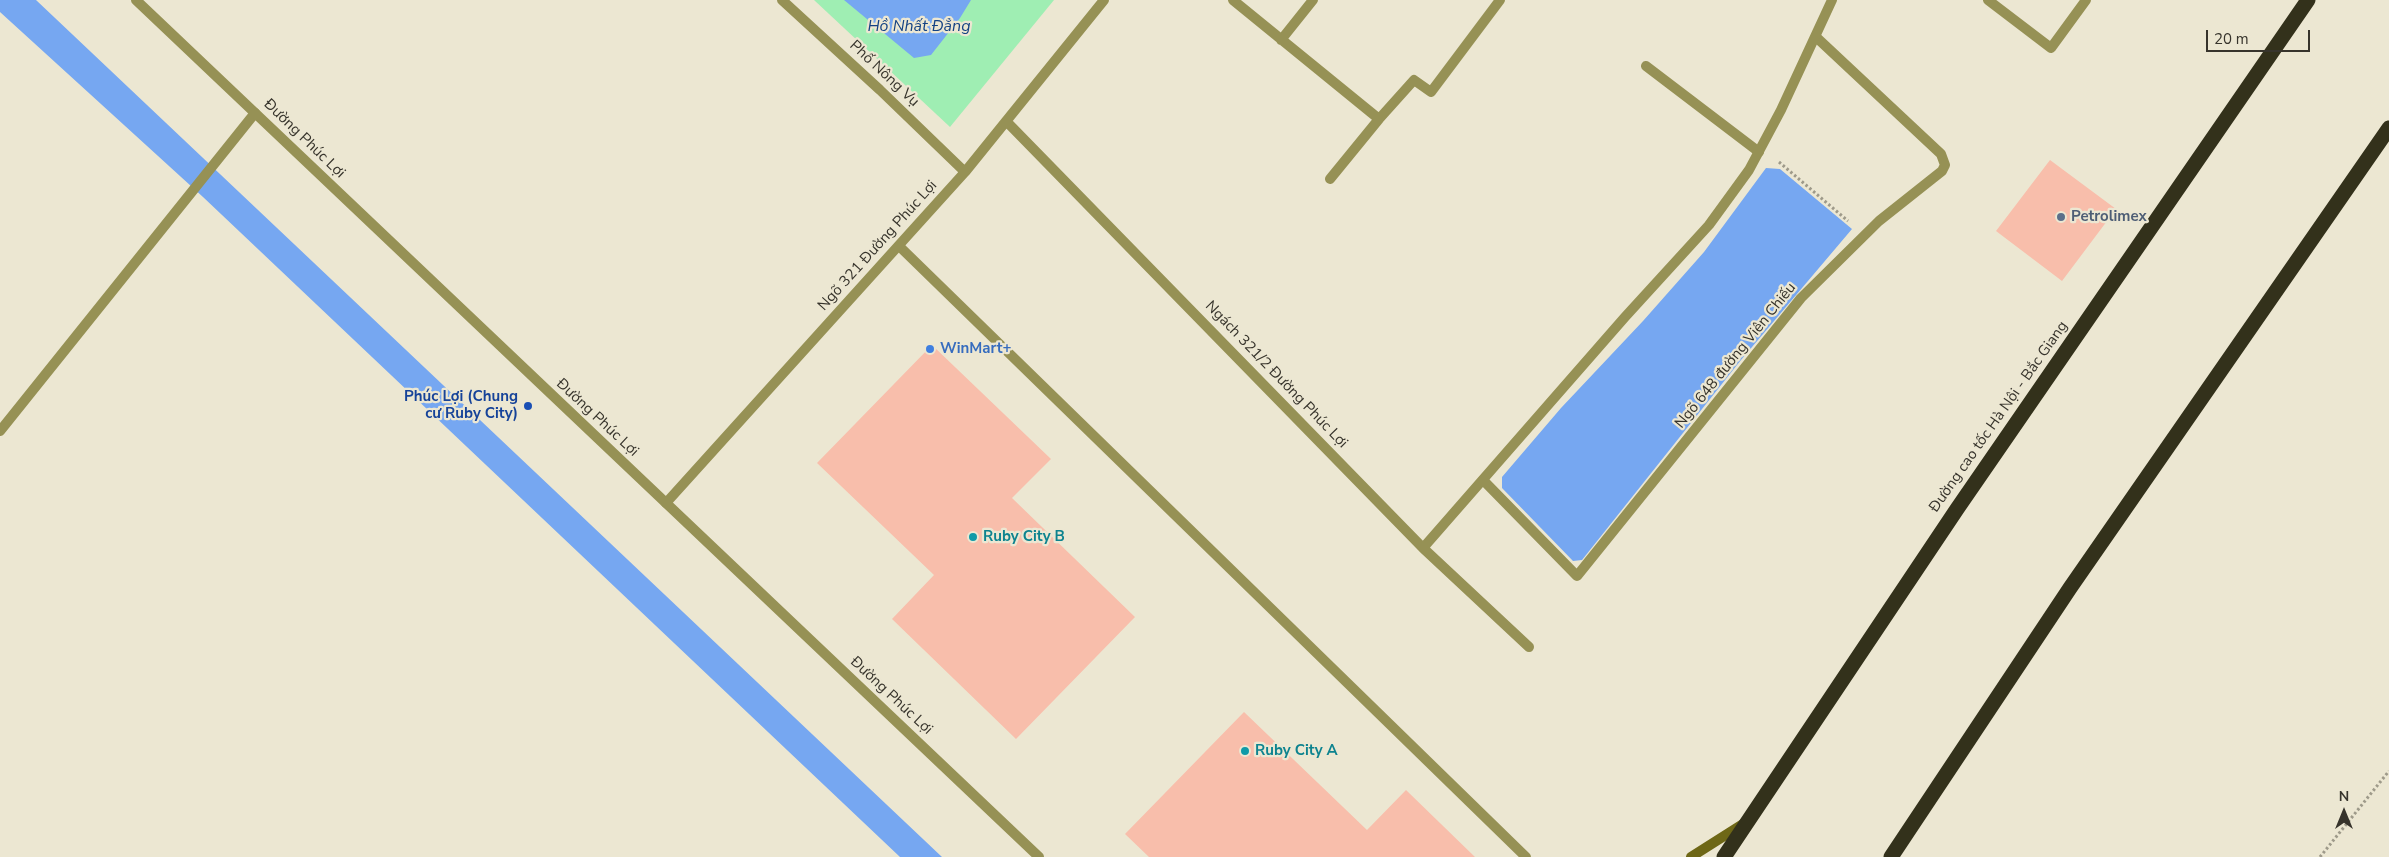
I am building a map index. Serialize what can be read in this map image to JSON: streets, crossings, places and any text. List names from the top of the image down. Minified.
{"streets":{"highway":["Đường cao tốc Hà Nội - Bắc Giang"],"street":["Phố Nông Vụ","Đường Phúc Lợi","Ngõ 321 Đường Phúc Lợi","Ngõ 648 đường Viên Chiếu","Ngách 321/2 Đường Phúc Lợi"]},"crossings":[["Phố Nông Vụ","Ngõ 321 Đường Phúc Lợi"],["Đường Phúc Lợi","Ngõ 321 Đường Phúc Lợi"],["Ngõ 321 Đường Phúc Lợi","Ngách 321/2 Đường Phúc Lợi"]],"water":["Hồ Nhất Đẳng"],"places":["Petrolimex","WinMart+","Phúc Lợi (Chung cư Ruby City)","Ruby City B","Ruby City A"],"scale_bar":"20 m","north":"top"}
